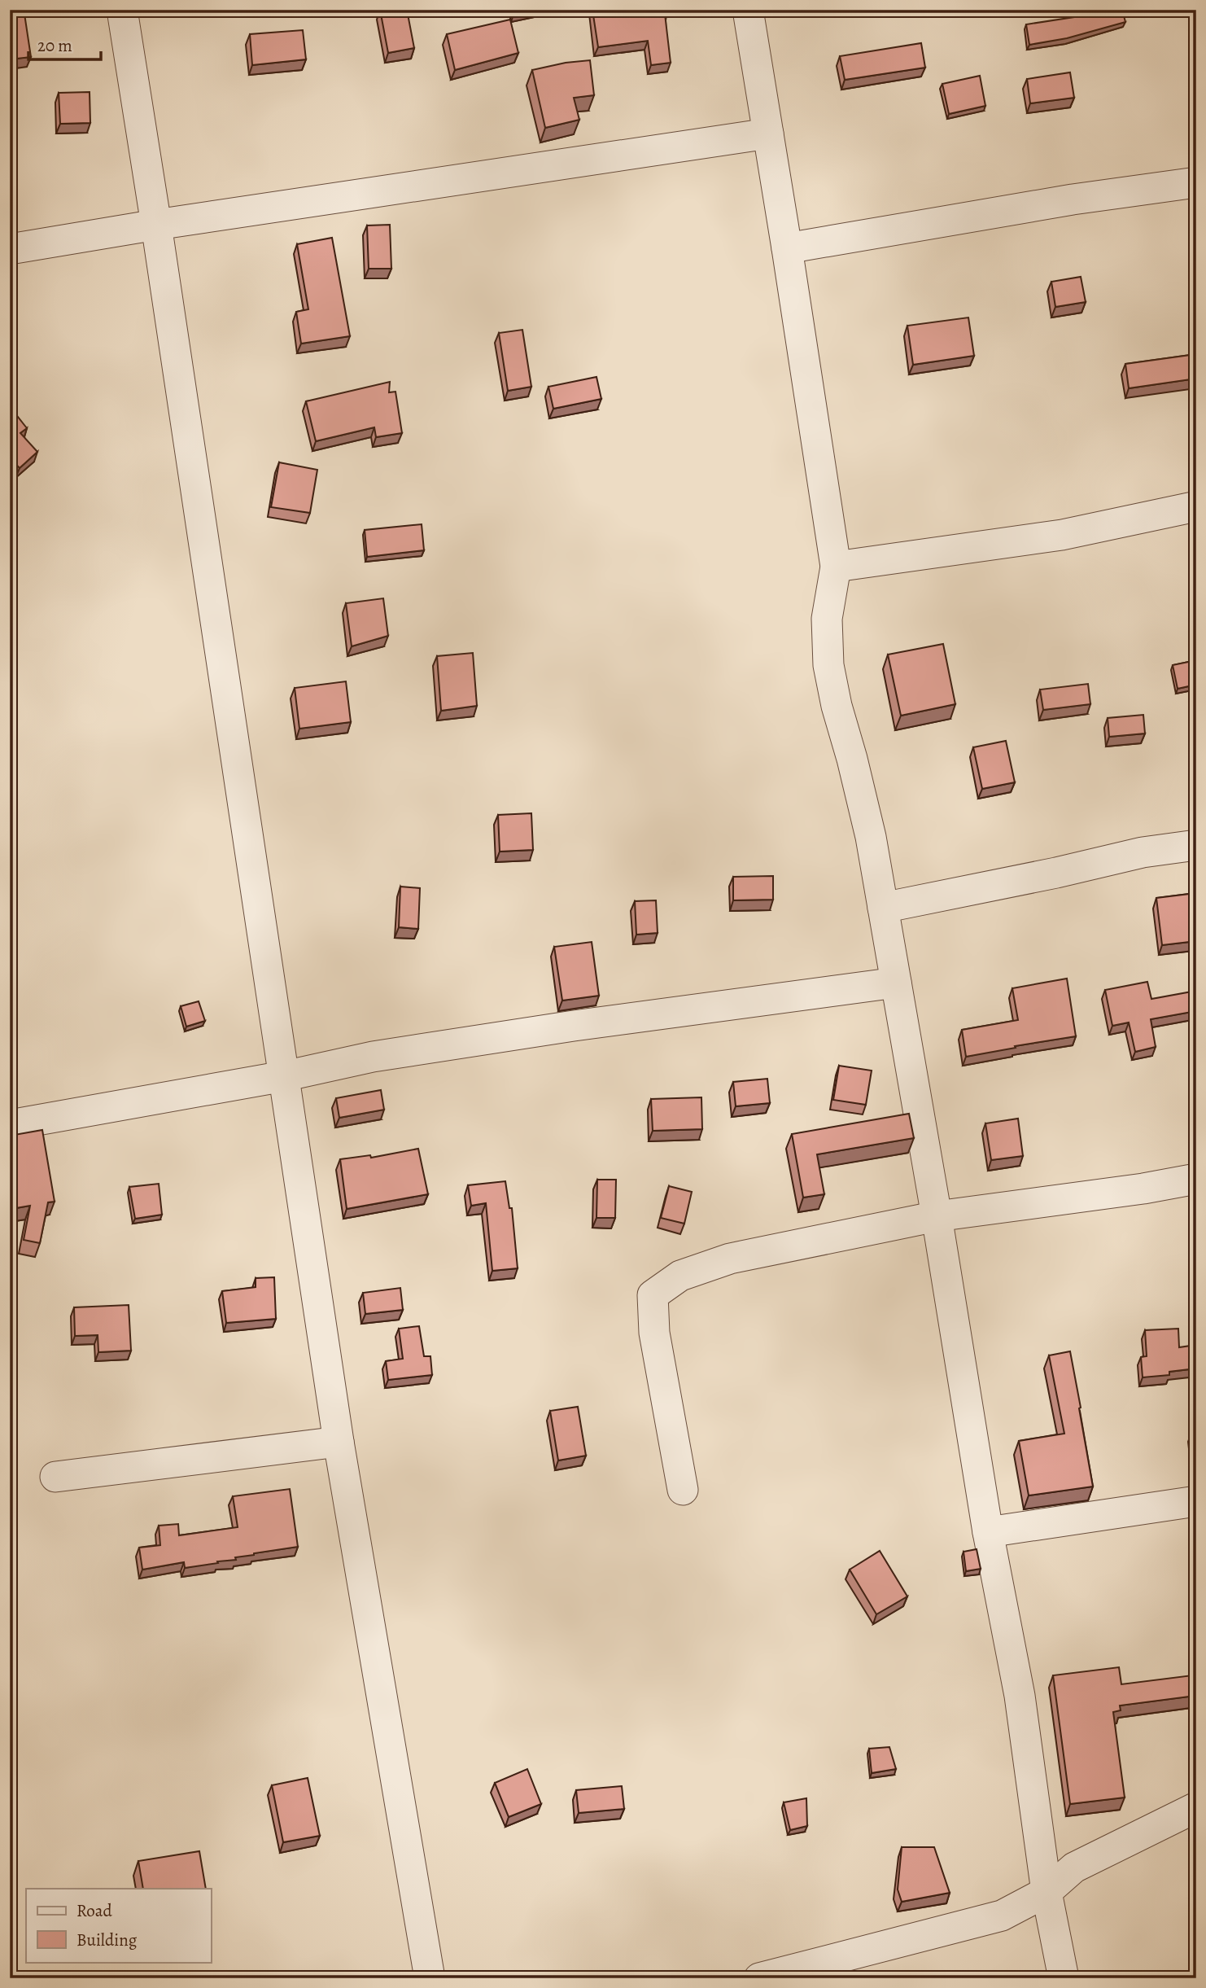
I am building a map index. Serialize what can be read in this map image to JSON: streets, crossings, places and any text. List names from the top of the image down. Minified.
{"legend":["Road","Building"],"scale_bar":"20 m"}
